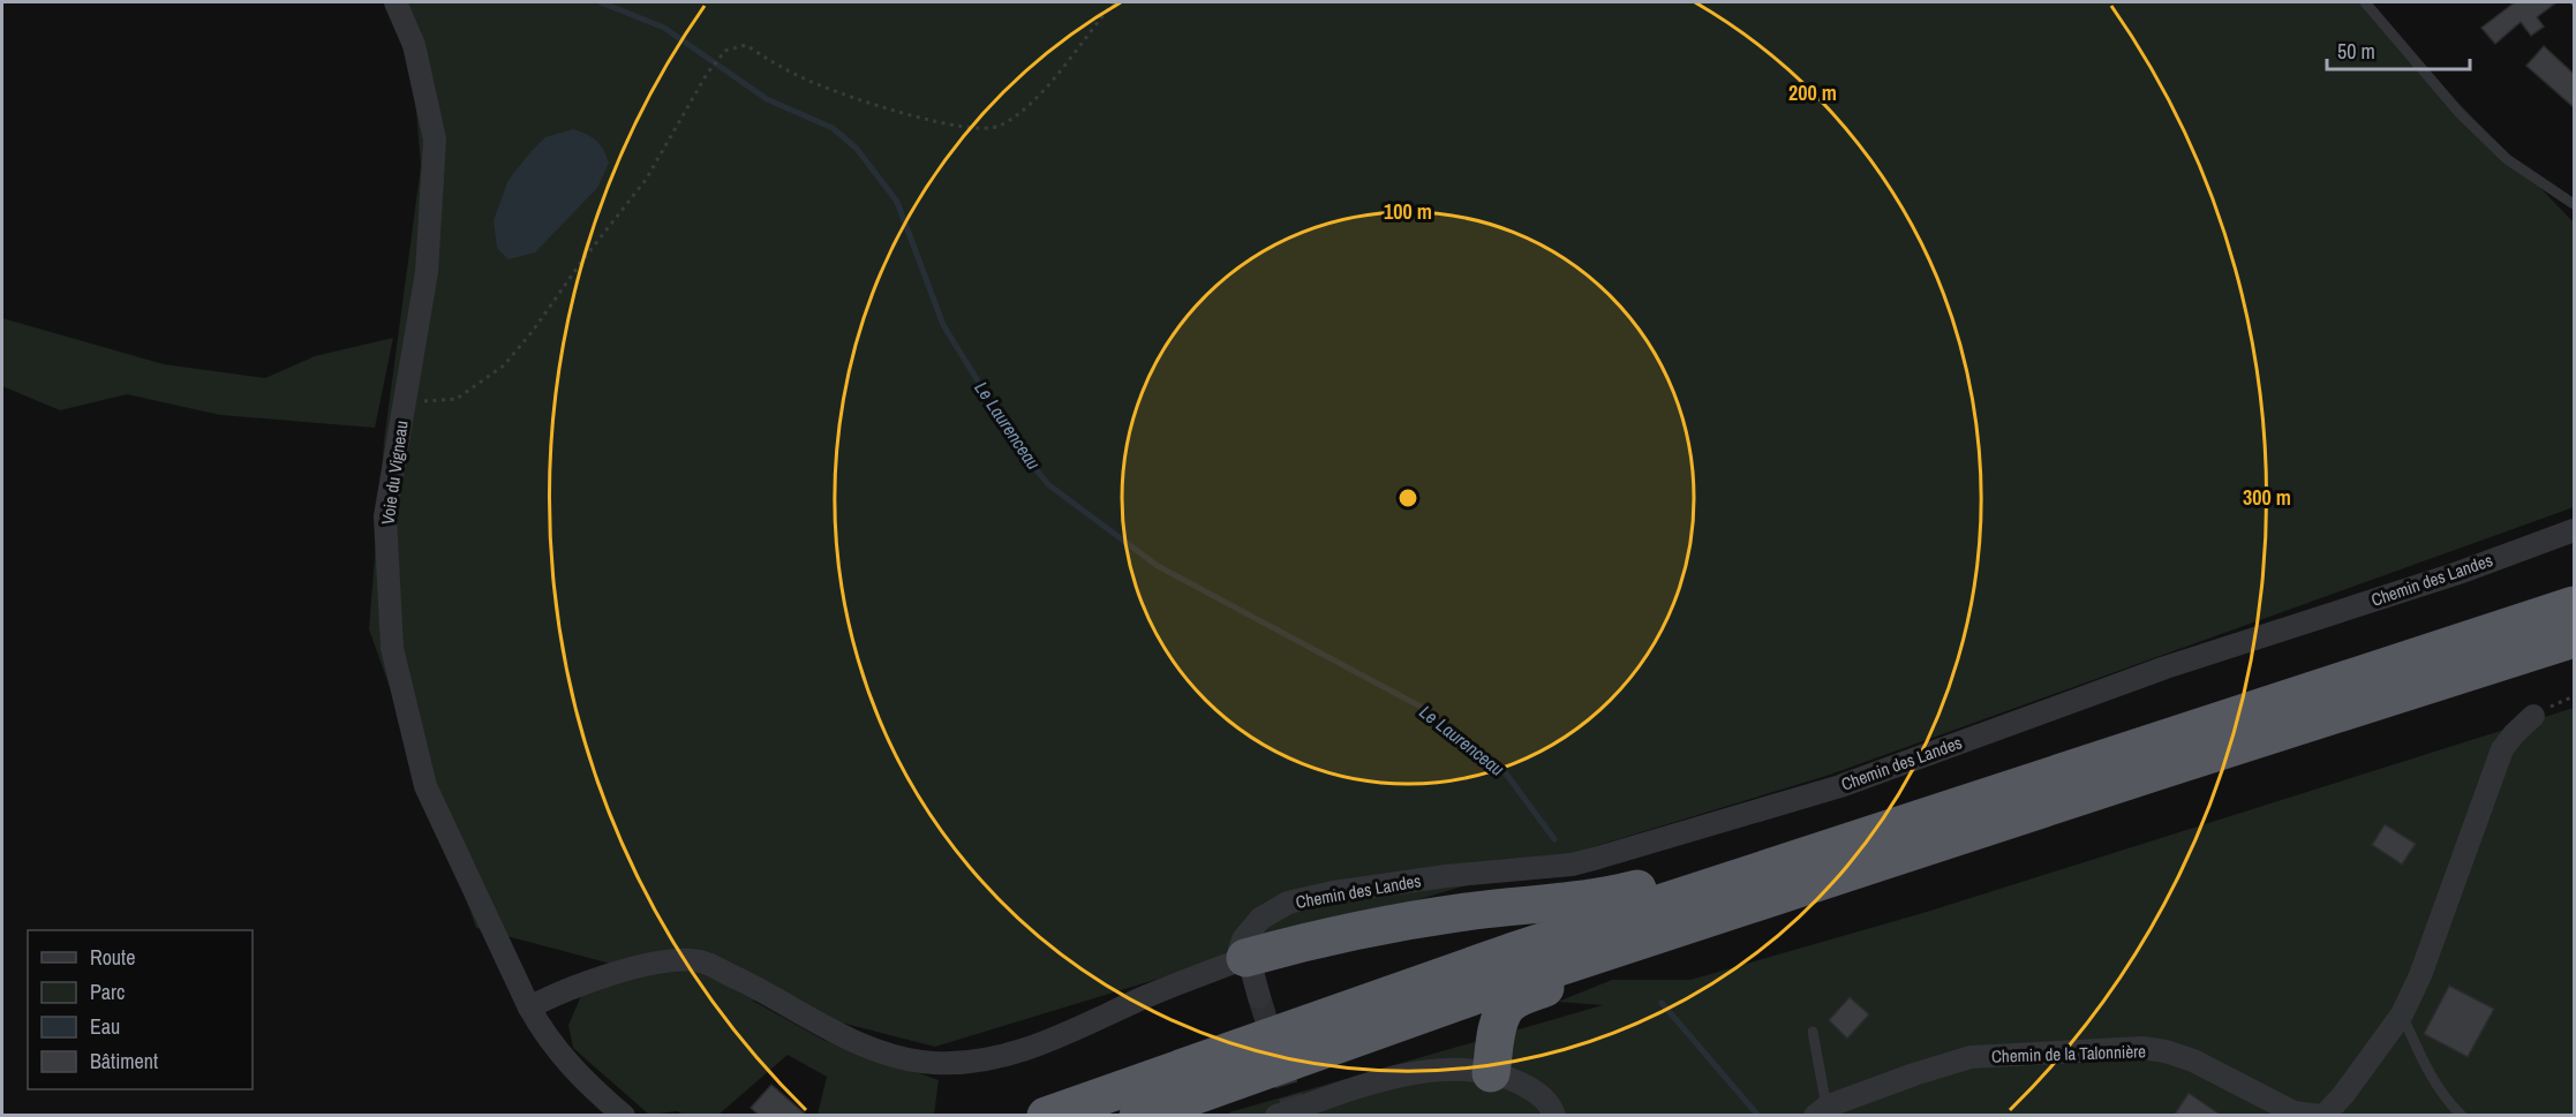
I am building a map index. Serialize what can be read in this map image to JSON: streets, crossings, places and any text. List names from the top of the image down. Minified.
{"streets":{"street":["Voie du Vigneau","Chemin des Landes","Chemin de la Talonnière"]},"water":["Le Laurenceau"],"legend":["Route","Parc","Eau","Bâtiment"],"scale_bar":"50 m","rings":["200 m","100 m","300 m"]}
